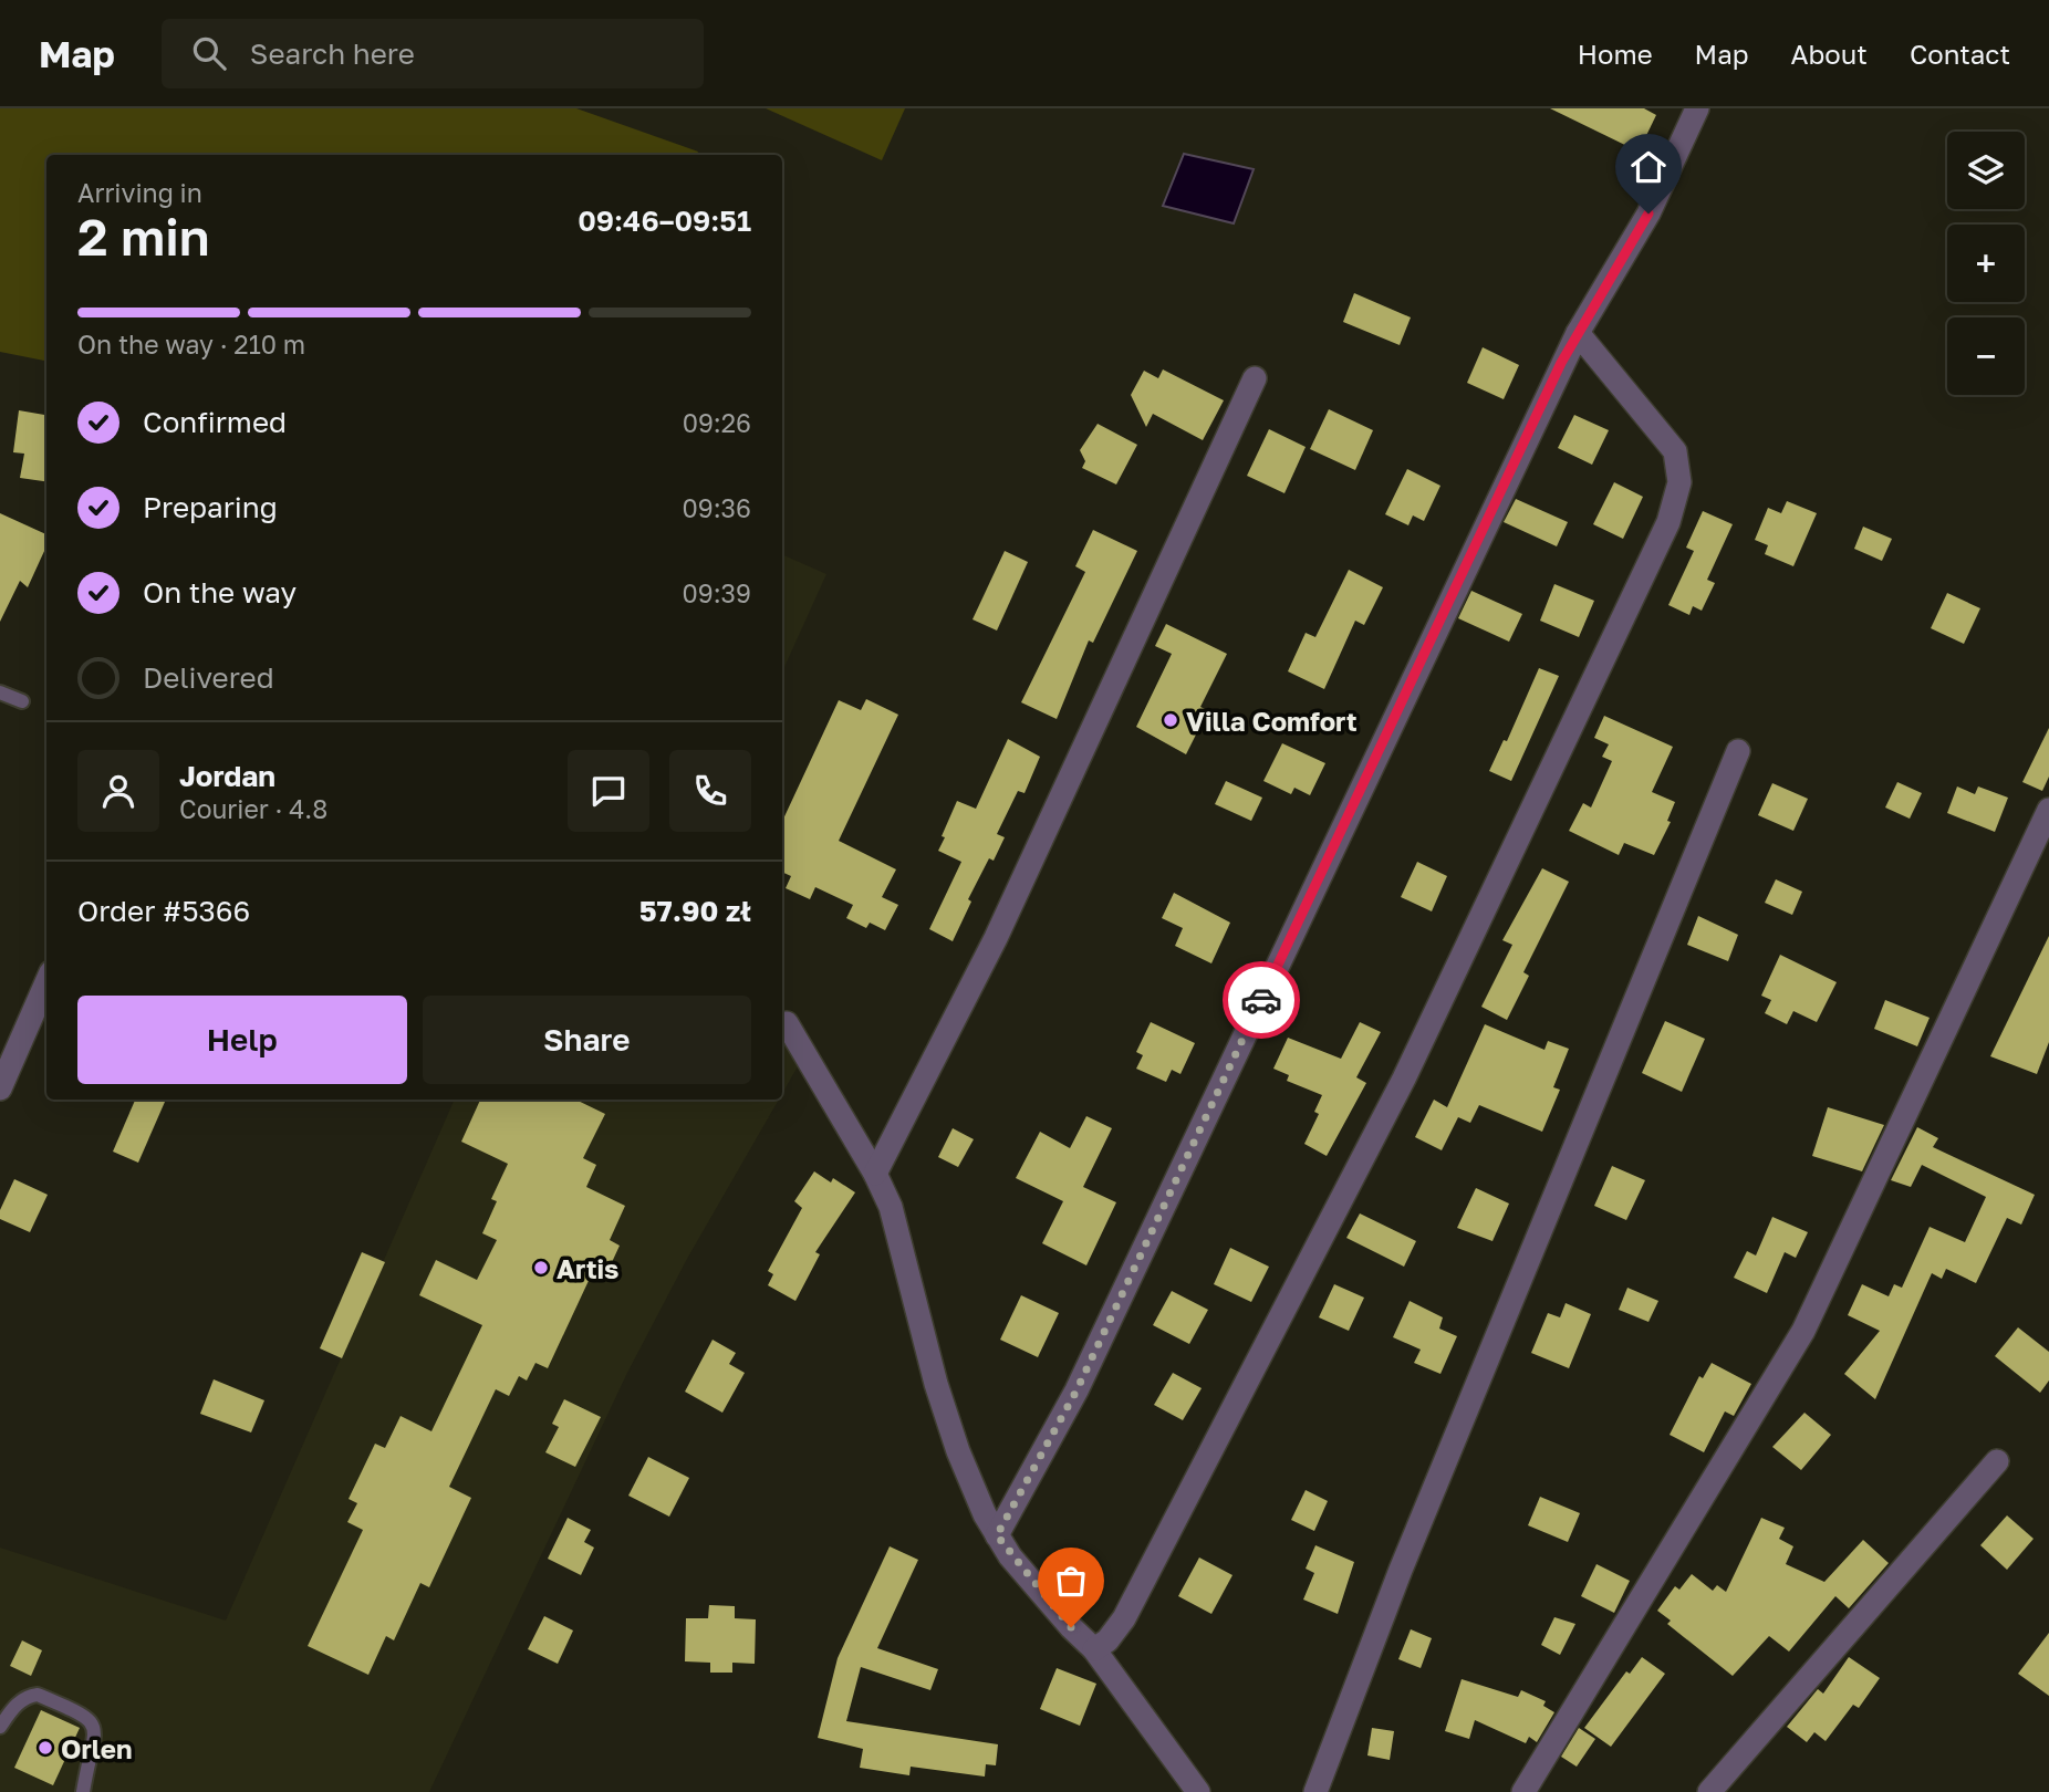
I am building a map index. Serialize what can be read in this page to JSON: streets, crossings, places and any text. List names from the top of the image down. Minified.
{"places":["Villa Comfort","Artis","Orlen"],"page":{"header":"Map","search":"Search here","nav":["Home","Map","About","Contact"],"map_buttons":["+","−"],"heading":["2 min","Arriving in","09:46–09:51"],"panel":["Jordan","Courier · 4.8","Order #5366","57.90 zł"],"bar":"On the way · 210 m","list":[["Confirmed","09:26"],["Preparing","09:36"],["On the way","09:39"],"Delivered"],"buttons":["Help","Share"]}}
